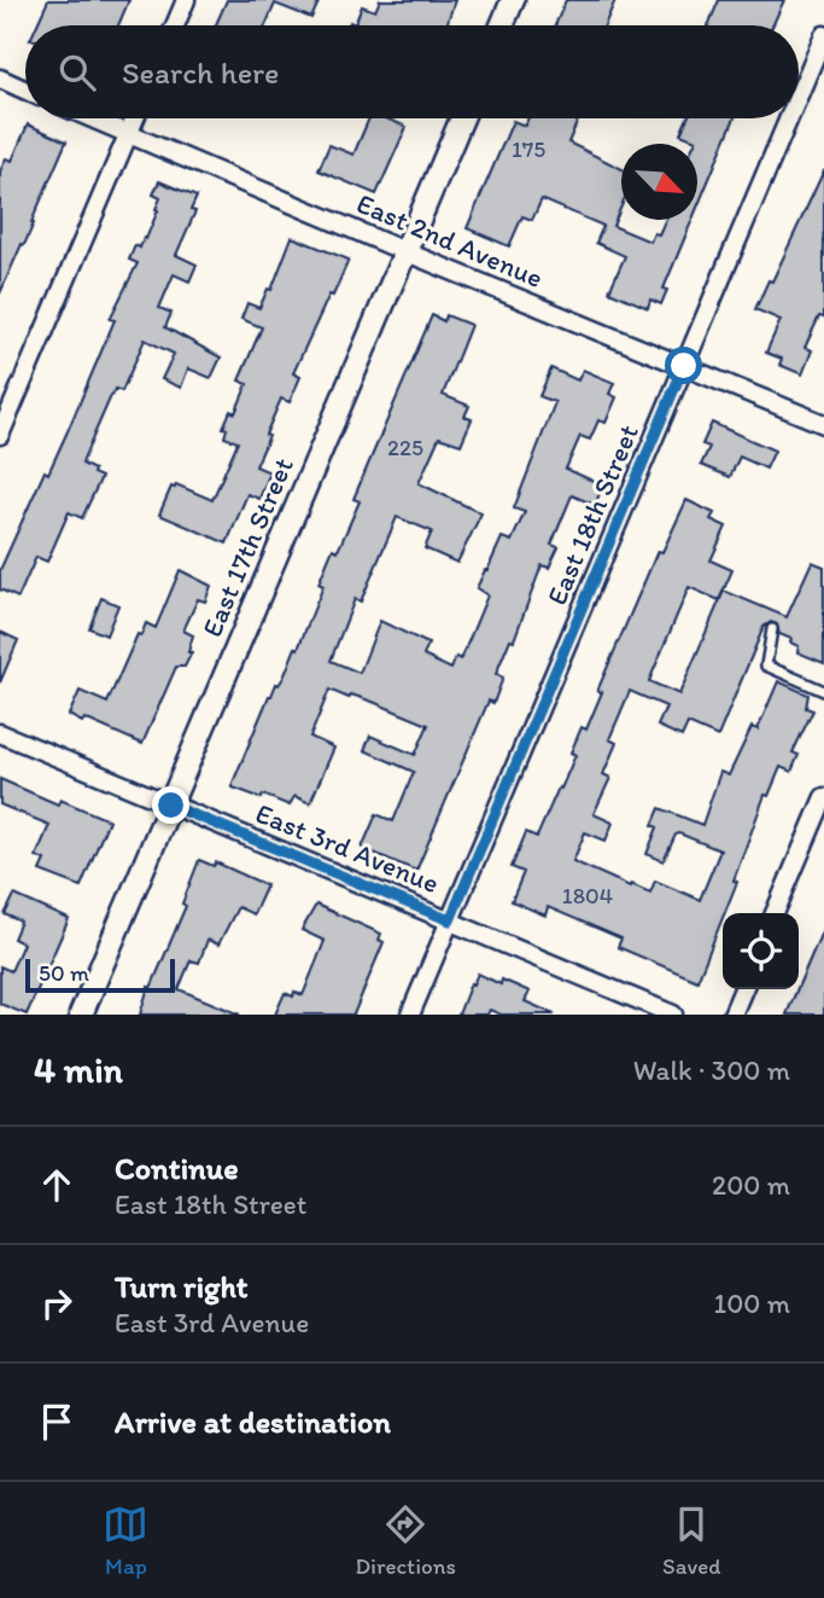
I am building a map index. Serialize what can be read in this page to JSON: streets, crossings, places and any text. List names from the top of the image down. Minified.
{"streets":{"street":["East 2nd Avenue","East 18th Street","East 17th Street","East 3rd Avenue"]},"crossings":[["East 2nd Avenue","East 18th Street"],["East 2nd Avenue","East 17th Street"],["East 18th Street","East 3rd Avenue"],["East 17th Street","East 3rd Avenue"]],"house_numbers":["175","225","1804"],"scale_bar":"50 m","north":"bottom right","page":{"search":"Search here","scale":"50 m","heading":["4 min","Walk · 300 m"],"list":[["Continue","East 18th Street","200 m"],["Turn right","East 3rd Avenue","100 m"],"Arrive at destination"],"nav":["Map","Directions","Saved"]}}
